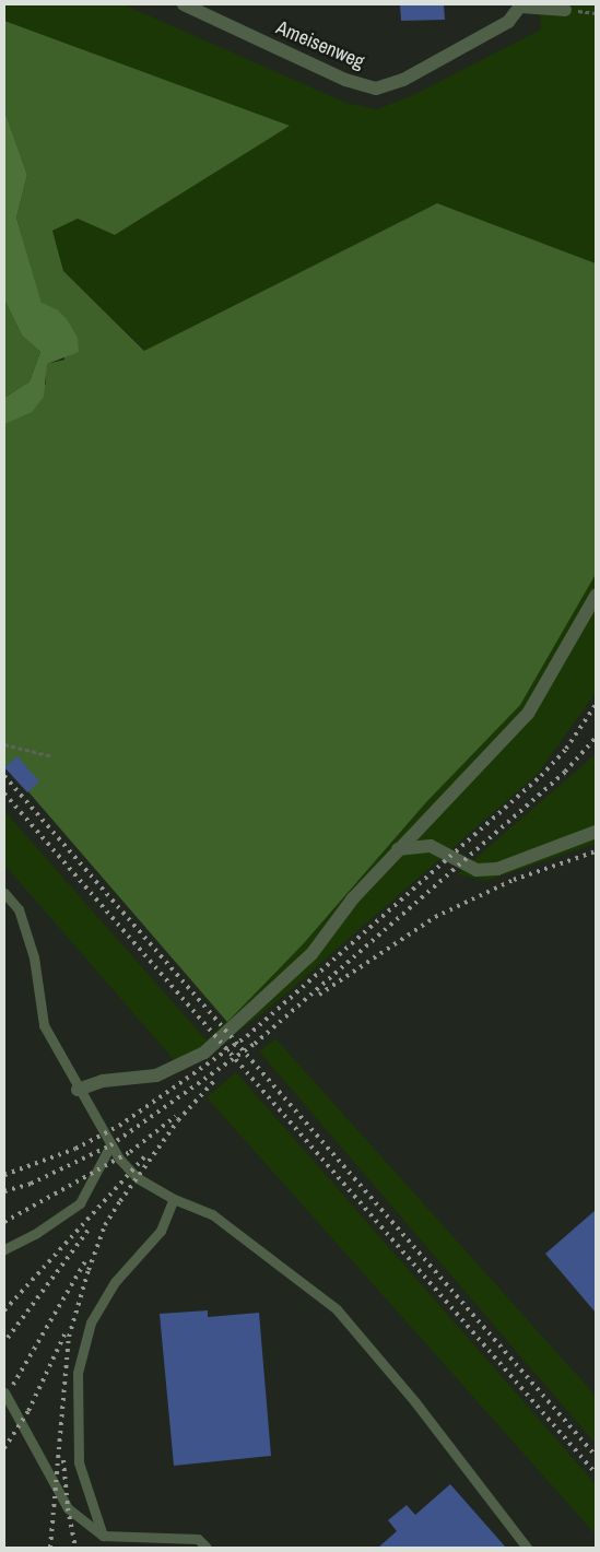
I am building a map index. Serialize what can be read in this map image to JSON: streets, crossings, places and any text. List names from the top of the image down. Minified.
{"streets":{"street":["Ameisenweg"]}}
